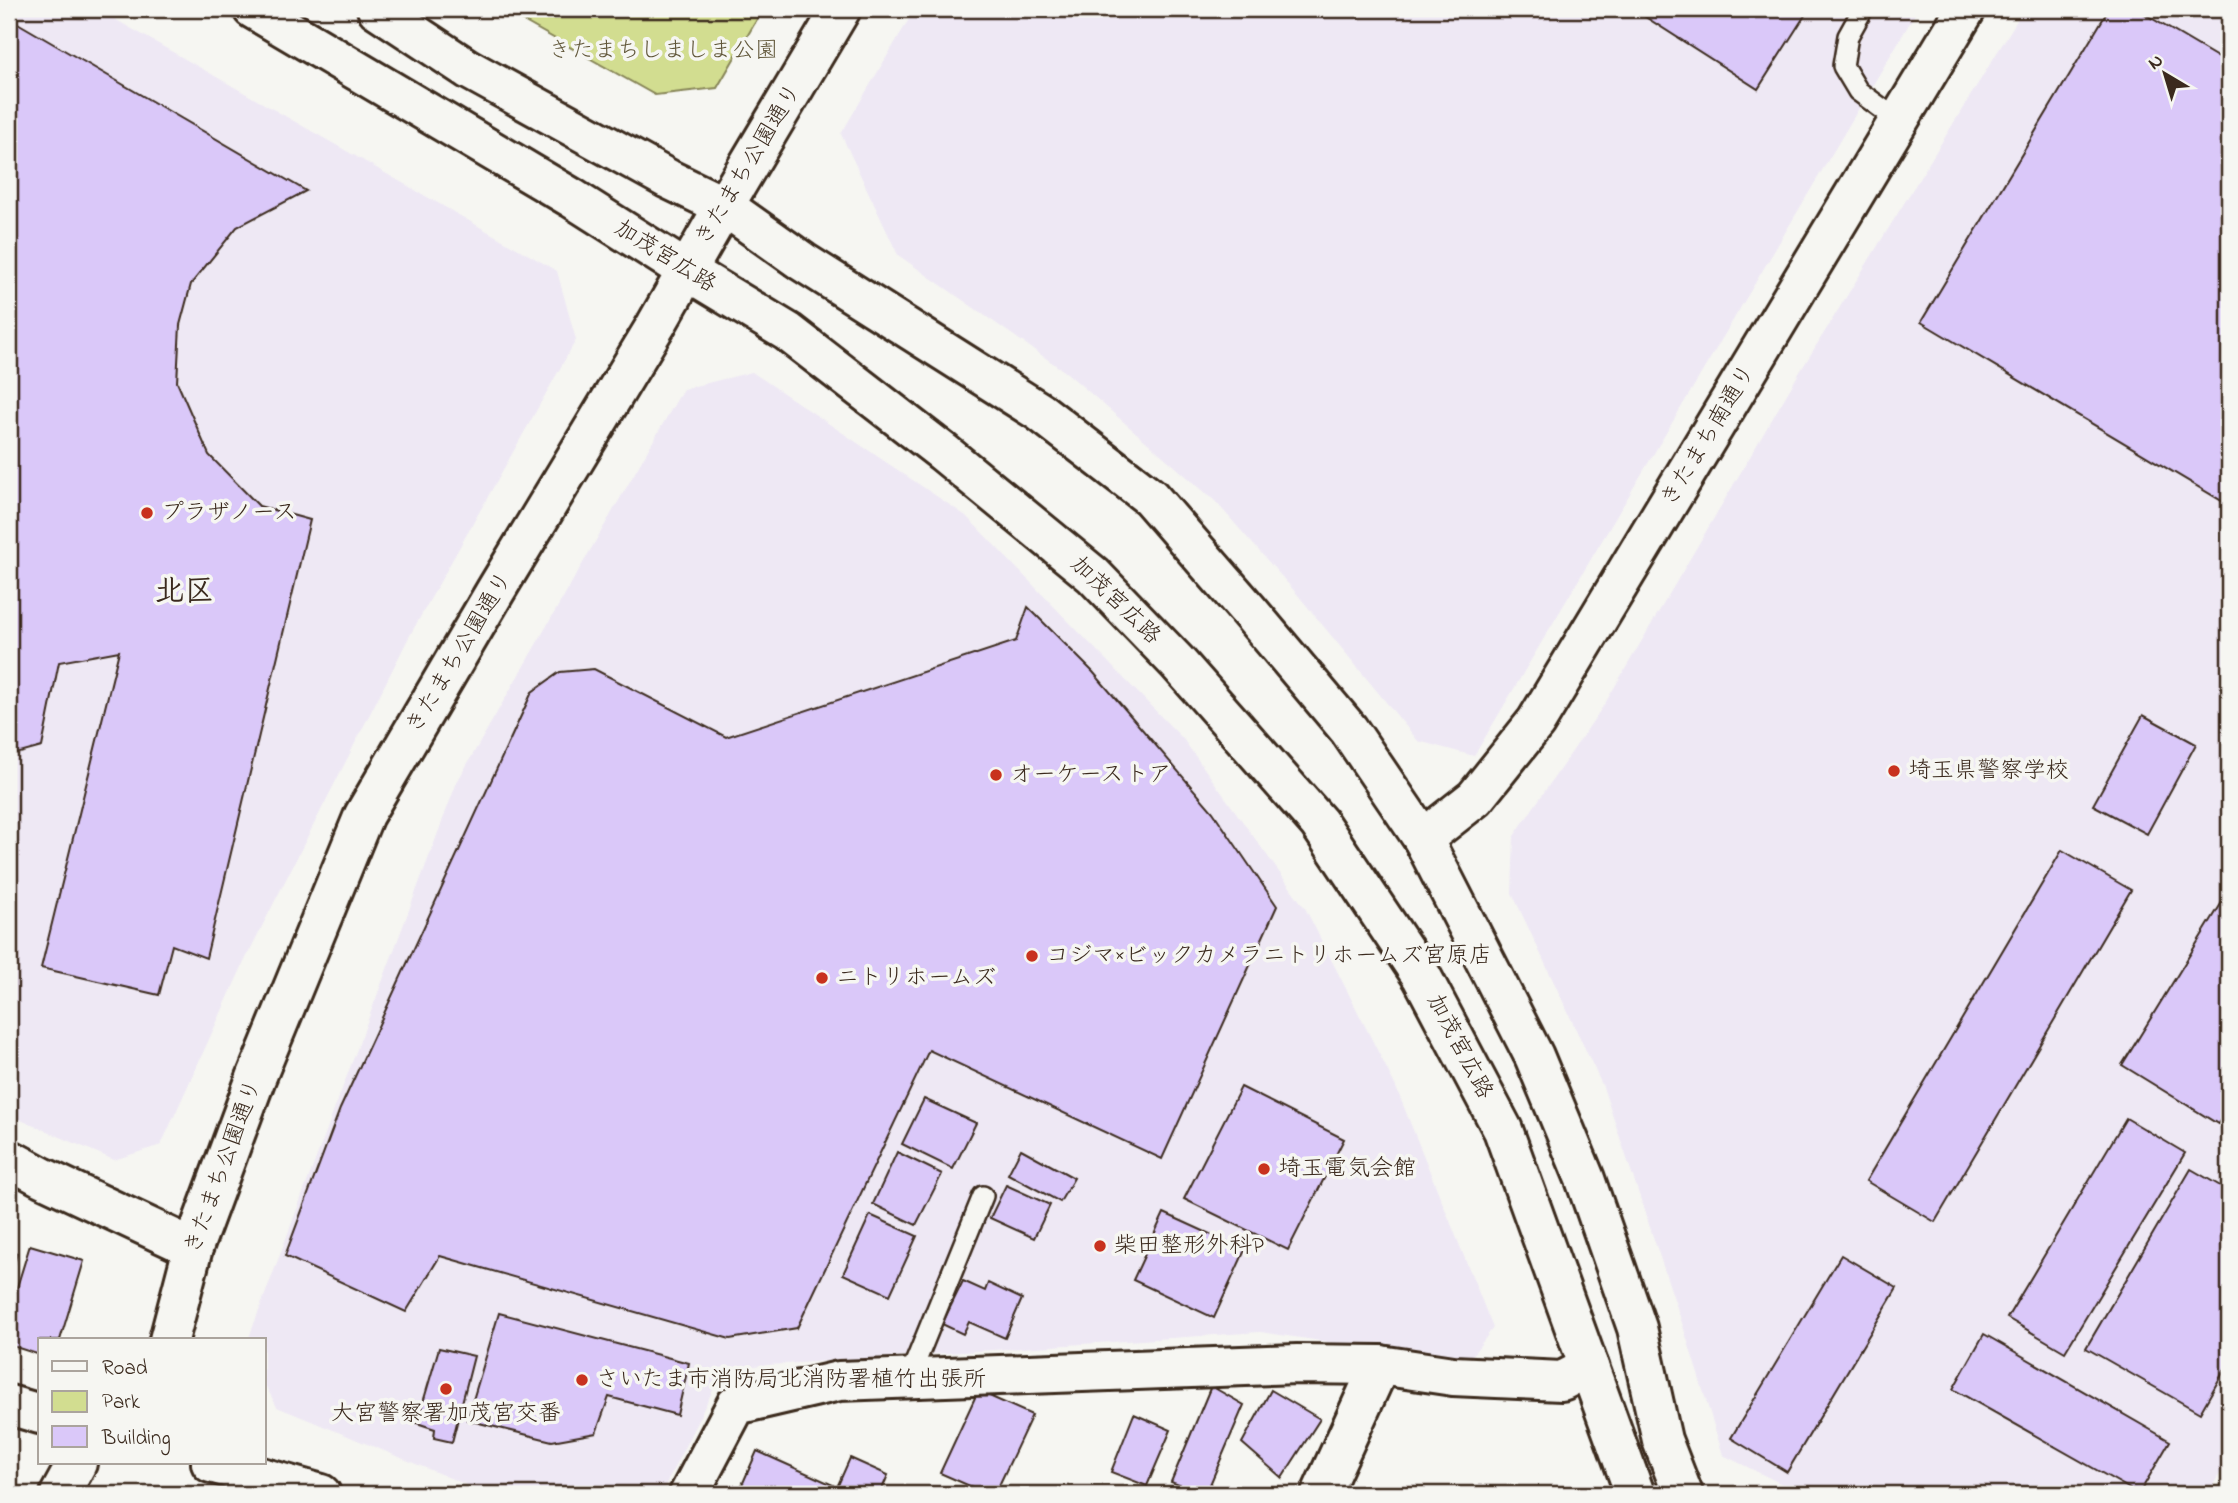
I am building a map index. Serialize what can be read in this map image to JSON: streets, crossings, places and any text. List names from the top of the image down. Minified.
{"streets":{"street":["きたまち公園通り","加茂宮広路","きたまち南通り"]},"crossings":[["きたまち公園通り","加茂宮広路"]],"districts":["北区"],"parks":["きたまちしましま公園"],"places":["プラザノース","埼玉県警察学校","オーケーストア","コジマ×ビックカメラニトリホームズ宮原店","ニトリホームズ","埼玉電気会館","柴田整形外科P","さいたま市消防局北消防署植竹出張所","大宮警察署加茂宮交番"],"legend":["Road","Park","Building"],"north":"top left"}
